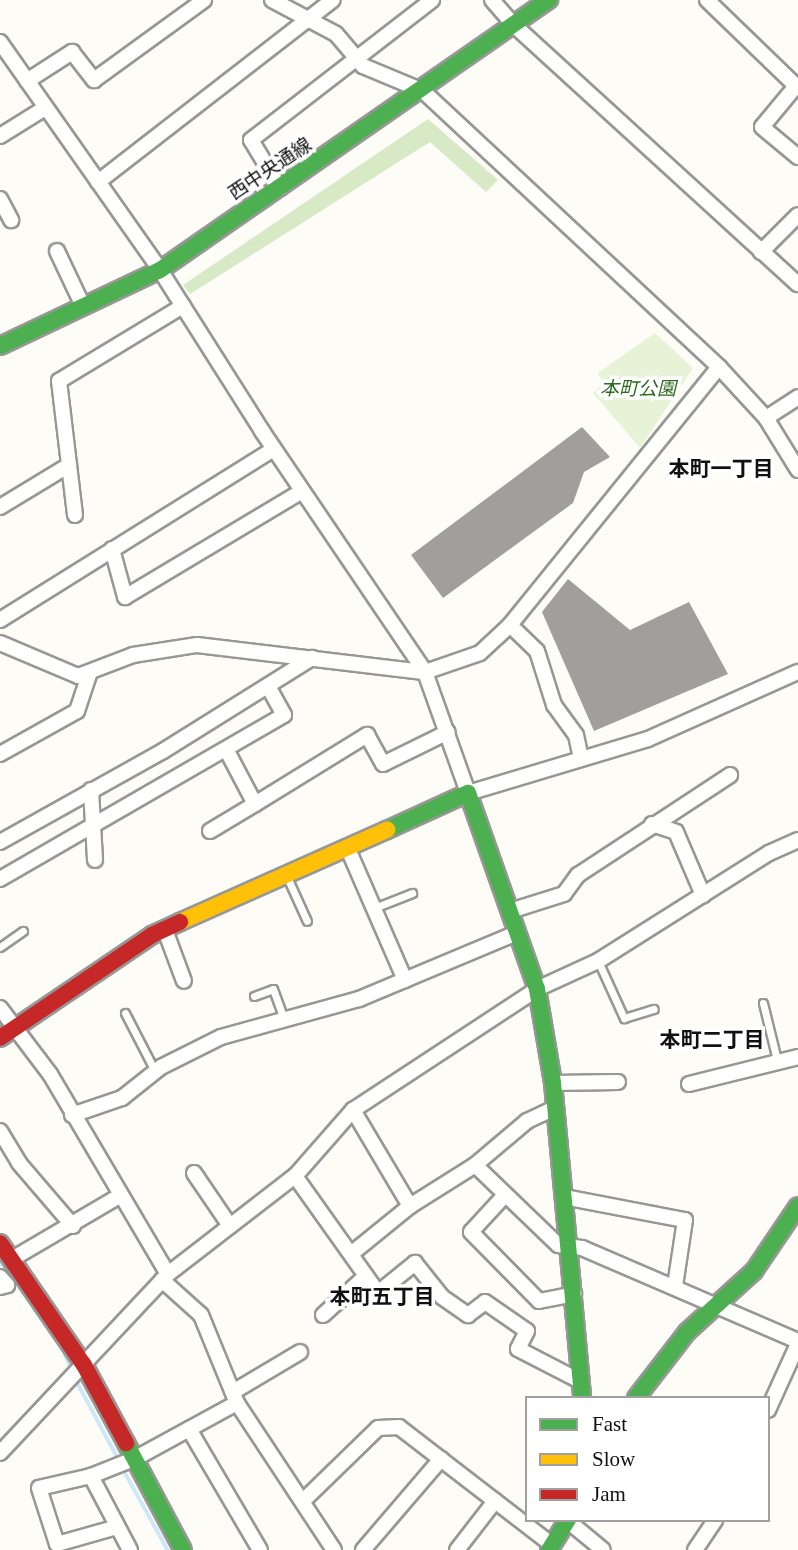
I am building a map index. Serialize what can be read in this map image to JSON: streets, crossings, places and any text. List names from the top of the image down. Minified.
{"streets":{"street":["西中央通線"]},"districts":["本町一丁目","本町二丁目","本町五丁目"],"parks":["本町公園"],"legend":["Fast","Slow","Jam"]}
